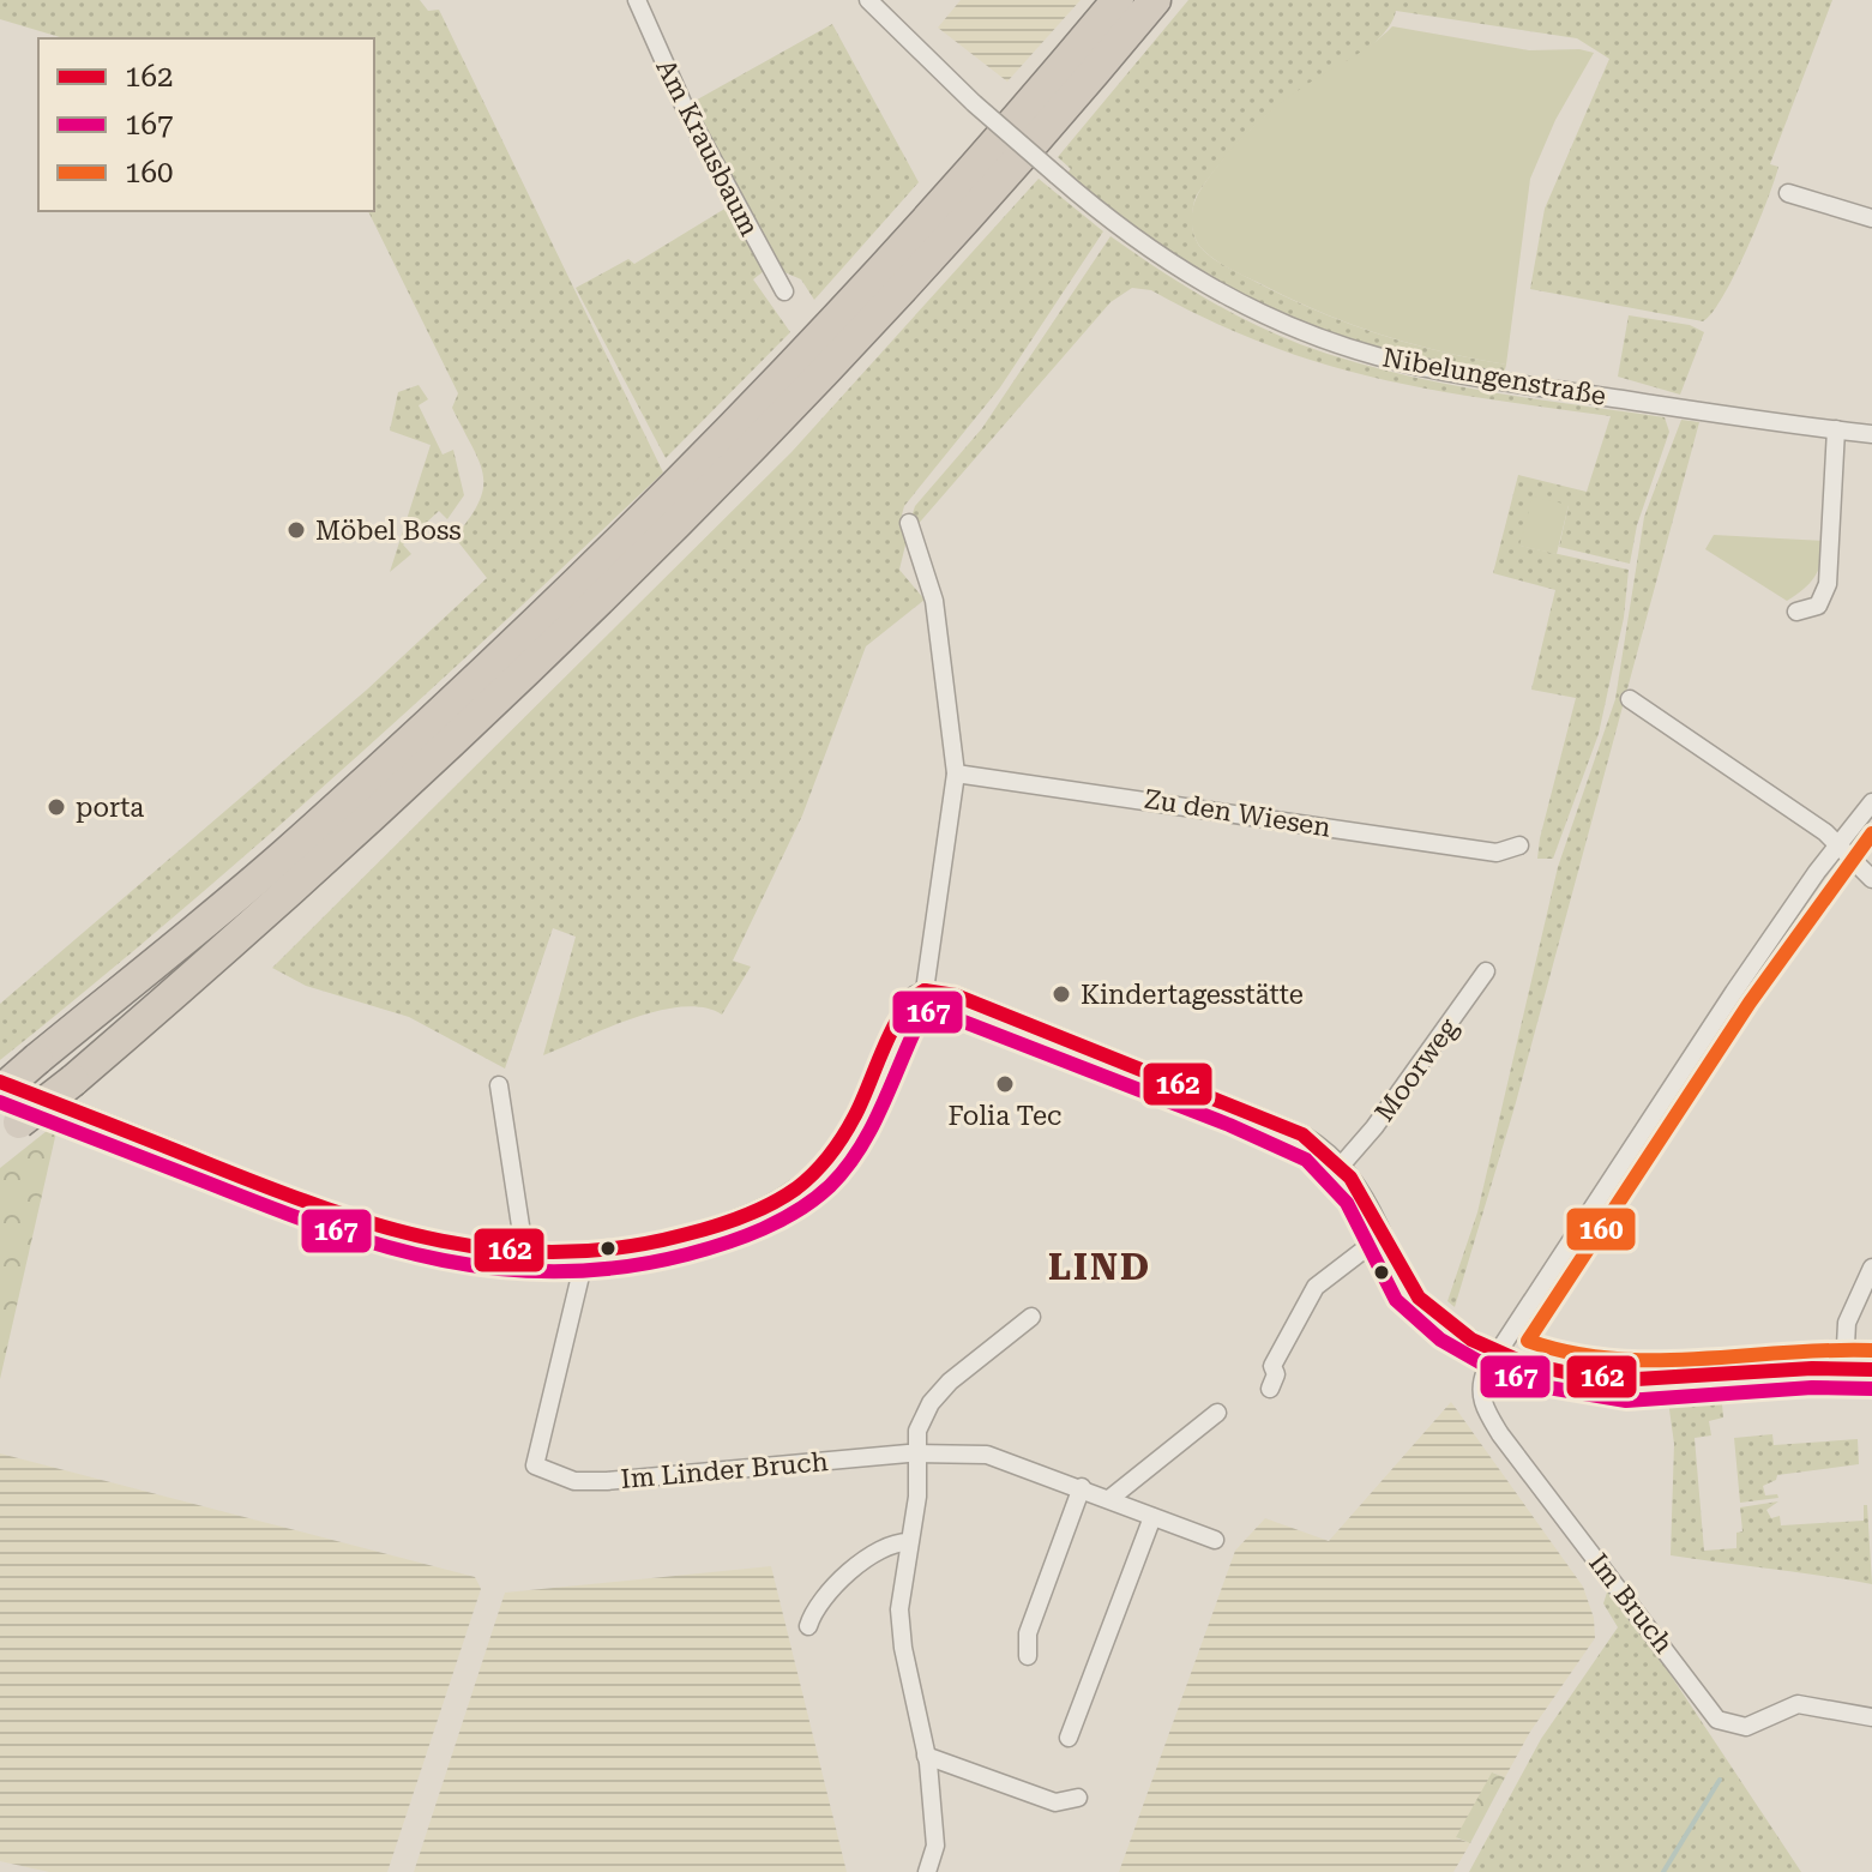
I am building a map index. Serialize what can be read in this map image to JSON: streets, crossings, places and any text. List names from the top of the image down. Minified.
{"streets":{"street":["Am Krausbaum","Nibelungenstraße","Zu den Wiesen","Moorweg","Im Linder Bruch","Im Bruch"]},"districts":["LIND"],"places":["Möbel Boss","porta","Kindertagesstätte","Folia Tec"],"lines":["transit line 160","transit line 162","transit line 167"],"legend":["162","167","160"]}
